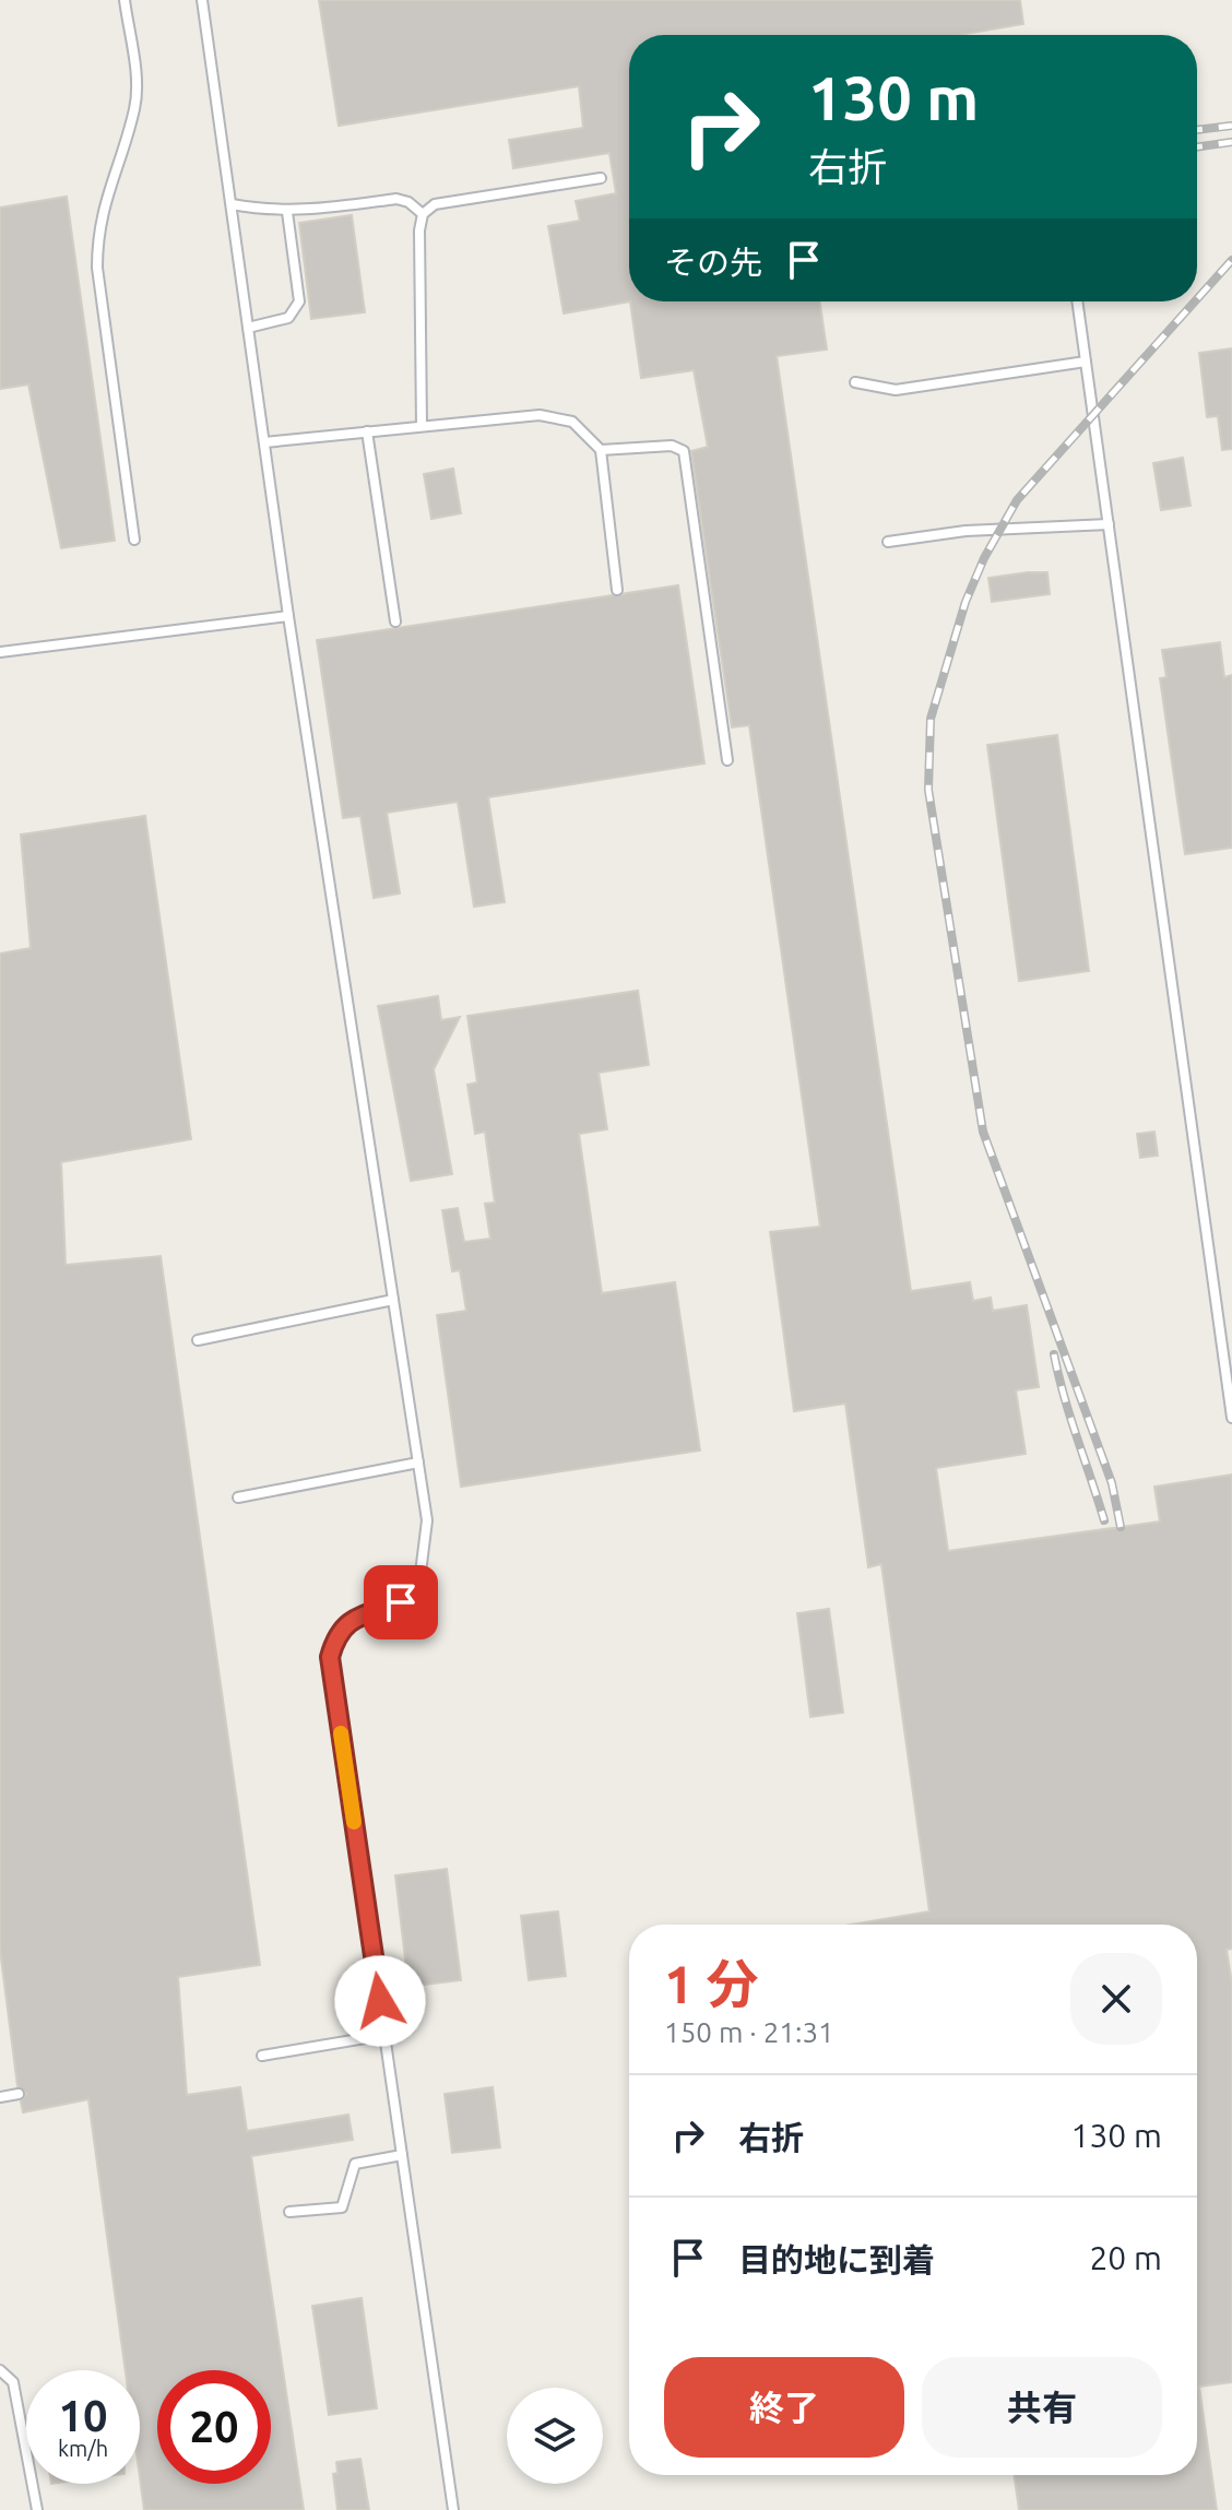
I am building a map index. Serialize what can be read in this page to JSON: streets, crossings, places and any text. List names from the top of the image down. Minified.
{"page":{"turn":["130 m","右折"],"then":"その先","heading":["1 分","150 m · 21:31"],"list":[{"name":"右折","value":"130 m"},{"name":"目的地に到着","value":"20 m"}],"buttons":["終了","共有"],"speed":"10 km/h","limit":"20"}}
